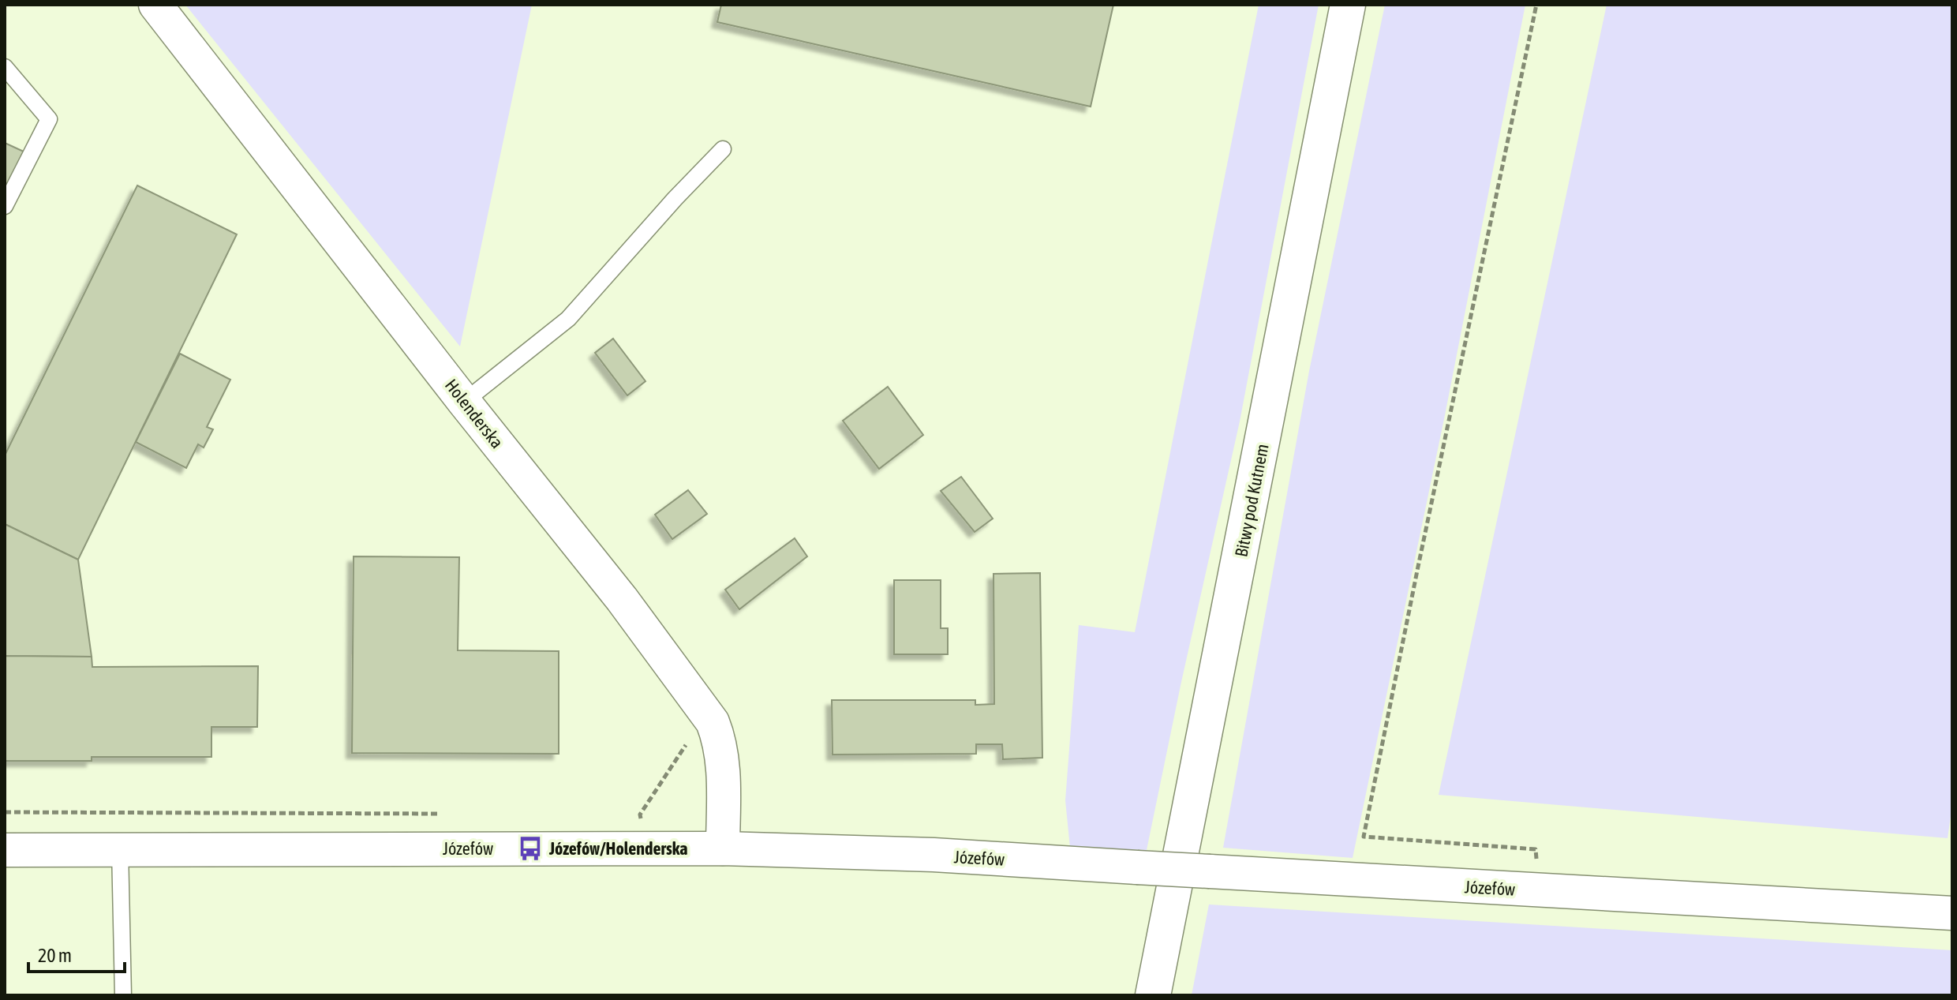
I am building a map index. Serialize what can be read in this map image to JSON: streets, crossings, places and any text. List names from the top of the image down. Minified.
{"streets":{"main road":["Bitwy pod Kutnem"],"street":["Holenderska","Józefów"]},"crossings":[["Holenderska","Józefów"]],"places":{"bus stop":["Józefów/Holenderska"]},"scale_bar":"20 m"}
